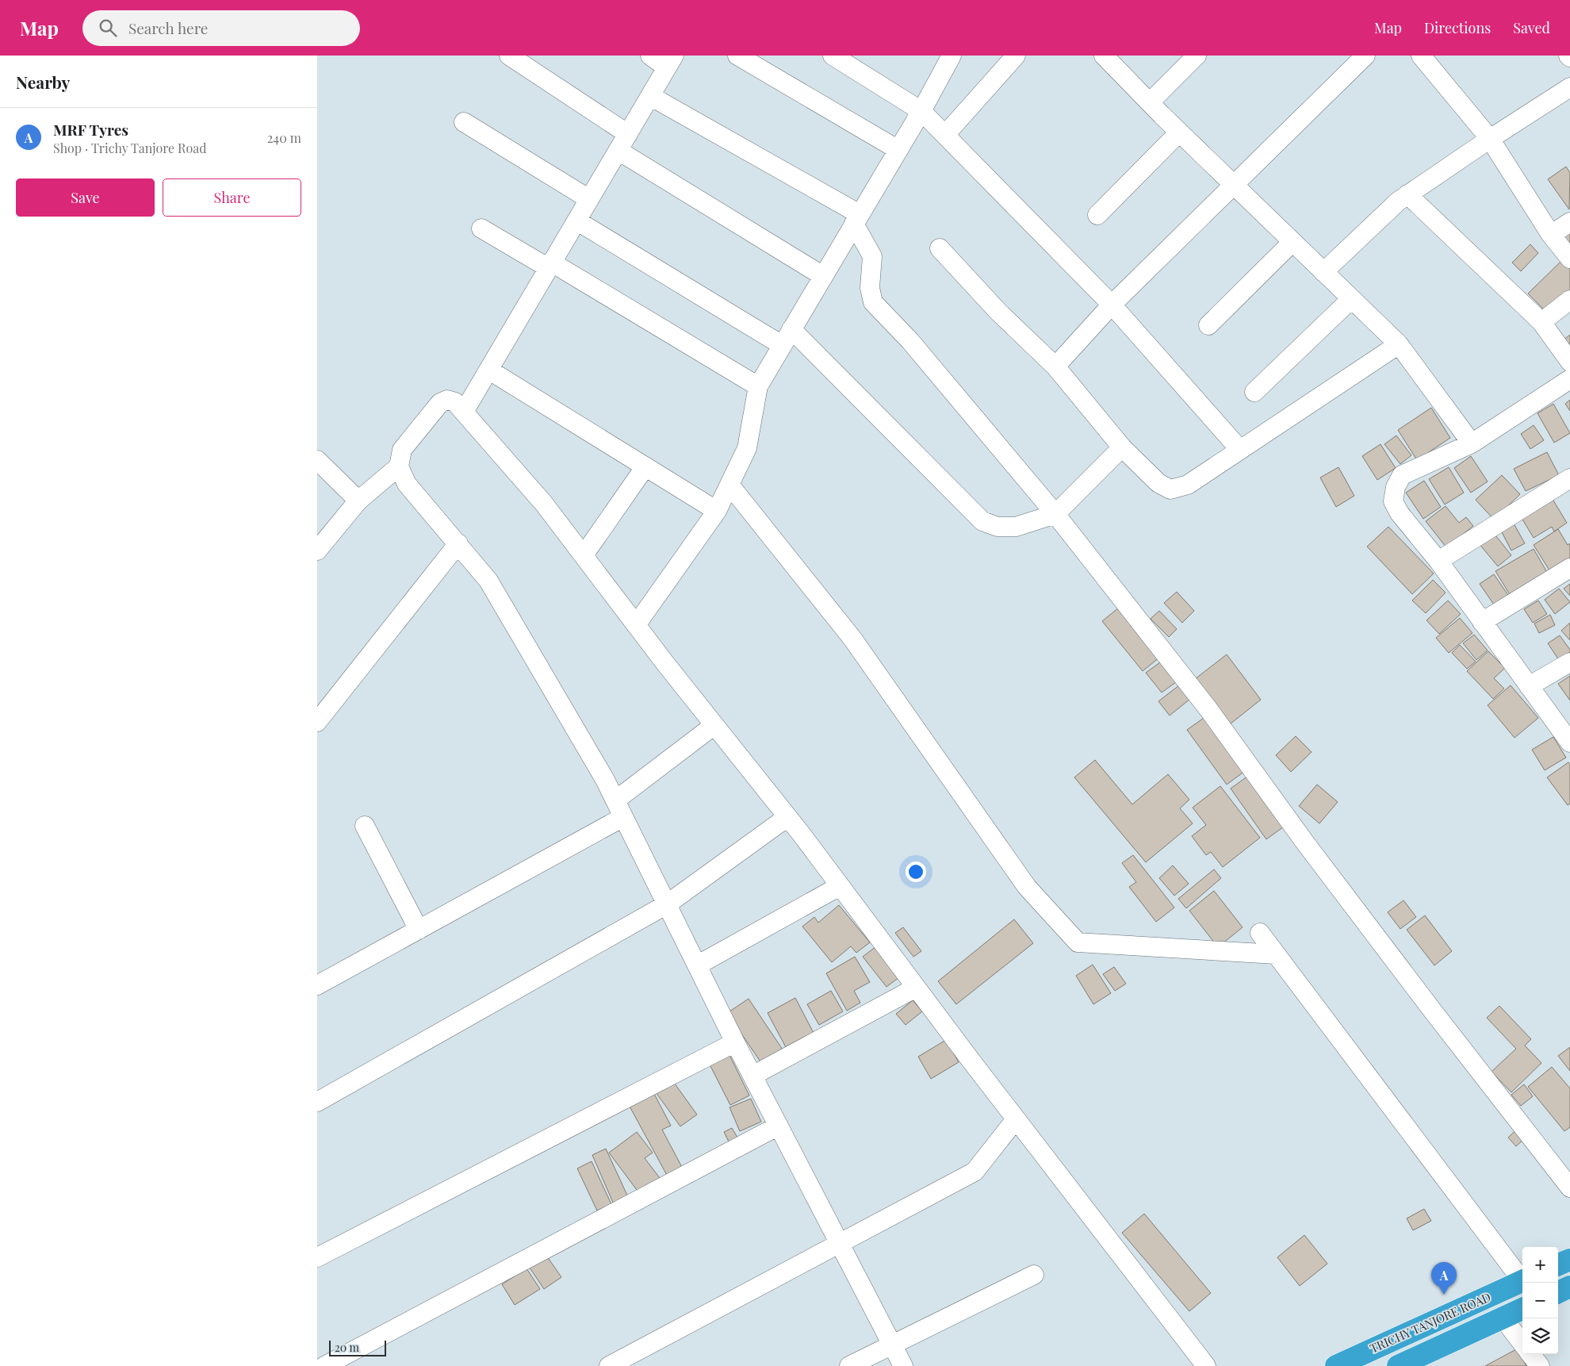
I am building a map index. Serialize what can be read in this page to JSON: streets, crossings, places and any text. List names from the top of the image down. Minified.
{"streets":{"highway":["TRICHY TANJORE ROAD"]},"scale_bar":"20 m","page":{"header":"Map","search":"Search here","nav":["Map","Directions","Saved"],"heading":"Nearby","list":[{"mark":"A","name":"MRF Tyres","note":"Shop · Trichy Tanjore Road","value":"240 m"}],"buttons":["Save","Share"],"map_buttons":["+","−"],"pins":"A","scale":"20 m"}}
